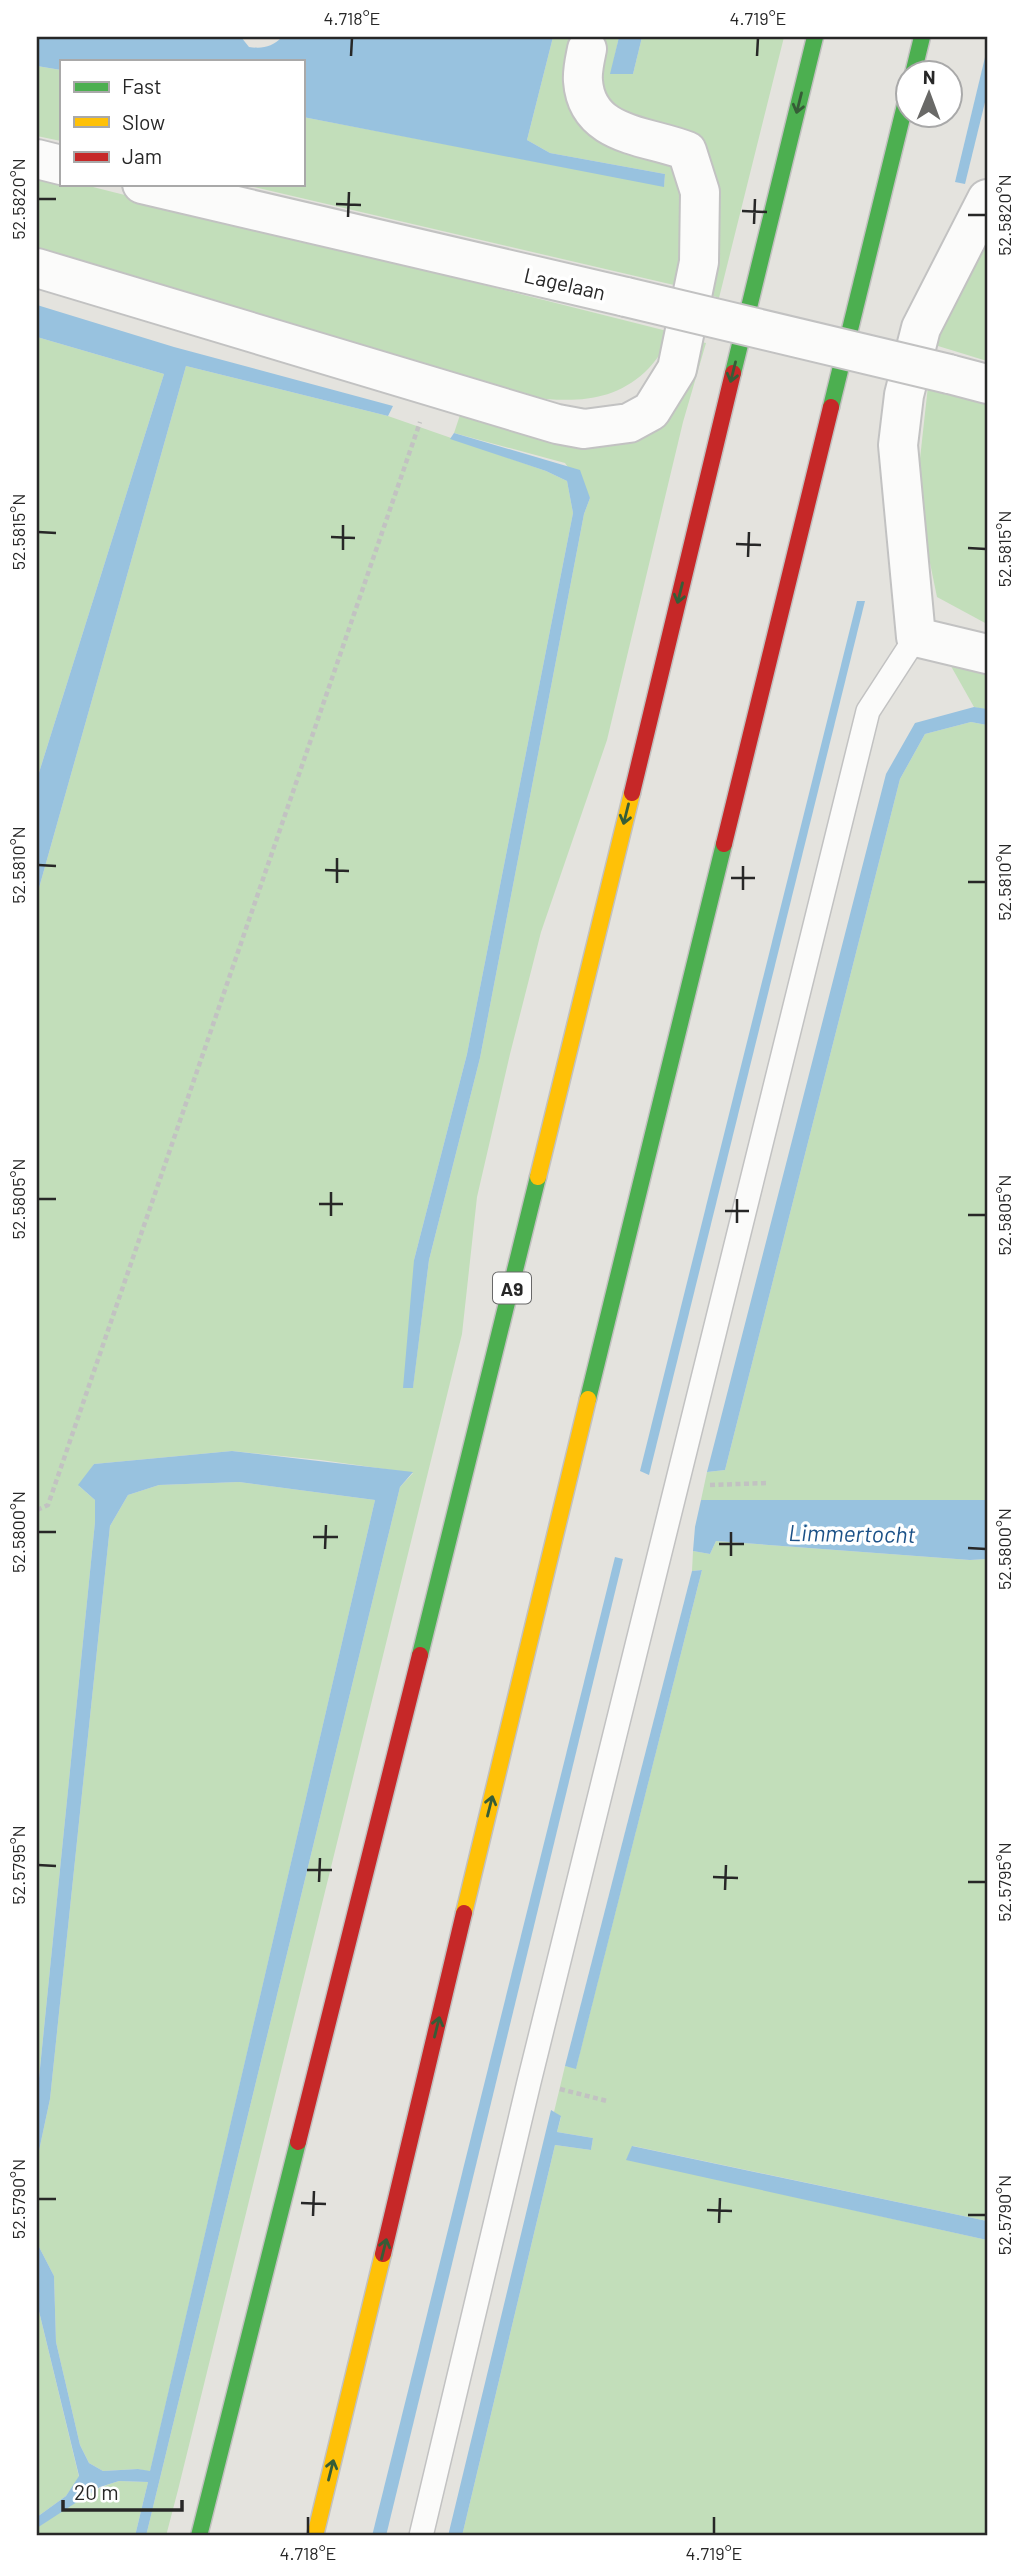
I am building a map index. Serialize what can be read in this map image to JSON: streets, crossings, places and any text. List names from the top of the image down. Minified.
{"streets":{"highway":["A9"],"street":["Lagelaan"]},"water":["Limmertocht"],"legend":["Fast","Slow","Jam"],"scale_bar":"20 m","north":"top","coordinates":["4.718°E","4.719°E","52.5820°N","52.5815°N","52.5810°N","52.5805°N","52.5800°N","52.5795°N","52.5790°N"]}
